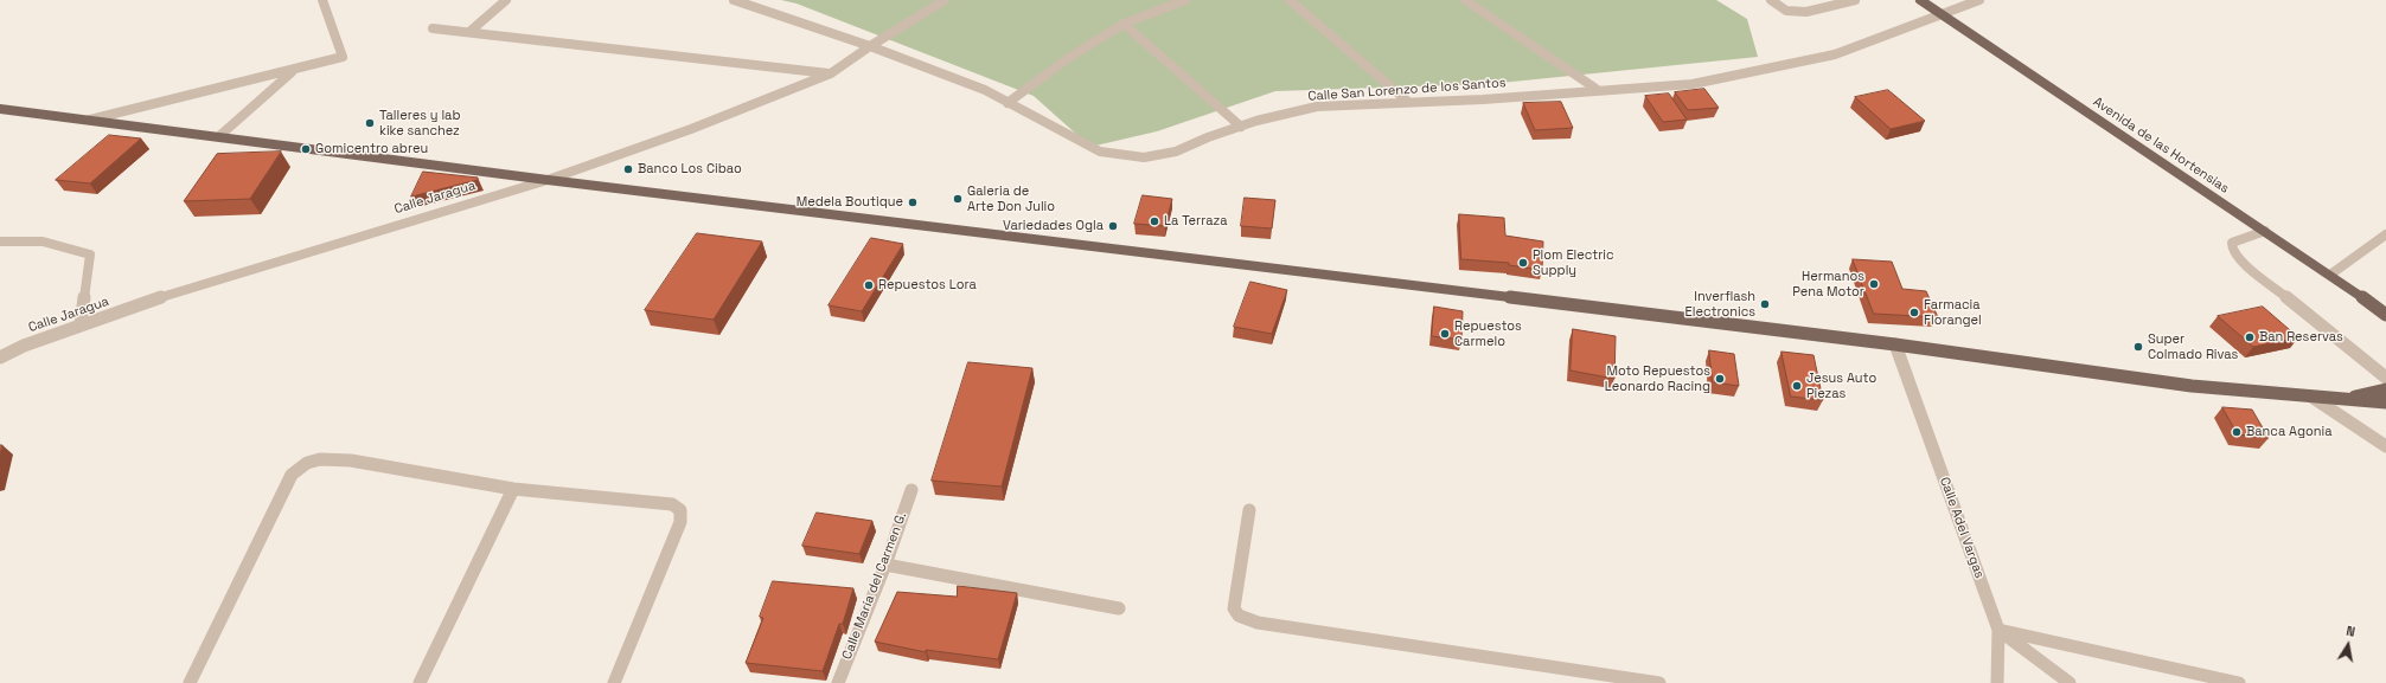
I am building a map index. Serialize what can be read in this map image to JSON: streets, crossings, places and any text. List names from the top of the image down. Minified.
{"streets":{"main road":["Avenida de las Hortensias"],"street":["Calle San Lorenzo de los Santos","Calle Jaragua","Calle Adel Vargas","Calle María del Carmen G."]},"crossings":[["Calle San Lorenzo de los Santos","Avenida de las Hortensias"],["Calle San Lorenzo de los Santos","Calle Jaragua"]],"places":["Talleres y lab kike sanchez","Gomicentro abreu","Banco Los Cibao","Galeria de Arte Don Julio","Medela Boutique","La Terraza","Variedades Ogla","Plom Electric Supply","Hermanos Pena Motor","Repuestos Lora","Inverflash Electronics","Farmacia Florangel","Repuestos Carmelo","Ban Reservas","Super Colmado Rivas","Moto Repuestos Leonardo Racing","Jesus Auto Piezas","Banca Agonia"],"north":"top"}
